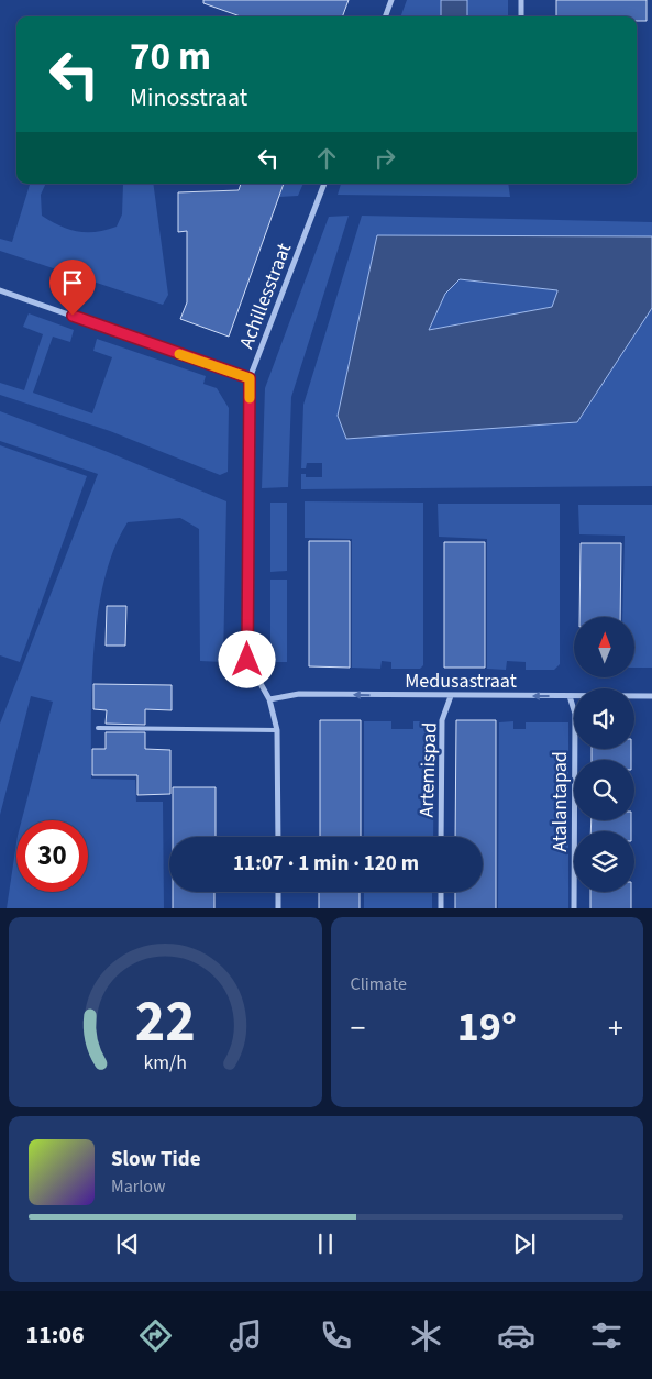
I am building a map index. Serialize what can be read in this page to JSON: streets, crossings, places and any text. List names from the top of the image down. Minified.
{"streets":{"street":["Achillesstraat","Medusastraat","Artemispad","Atalantapad"]},"crossings":[["Achillesstraat","Medusastraat"],["Medusastraat","Artemispad"],["Medusastraat","Atalantapad"]],"one_way":["Medusastraat"],"north":"top","page":{"turn":["70 m","Minosstraat"],"limit":"30","trip":"11:07 · 1 min · 120 m","tile":"Climate","heat":["−","19°","+"],"song":["Slow Tide","Marlow"],"tabs":"11:06","gauge":["22","km/h"]}}
